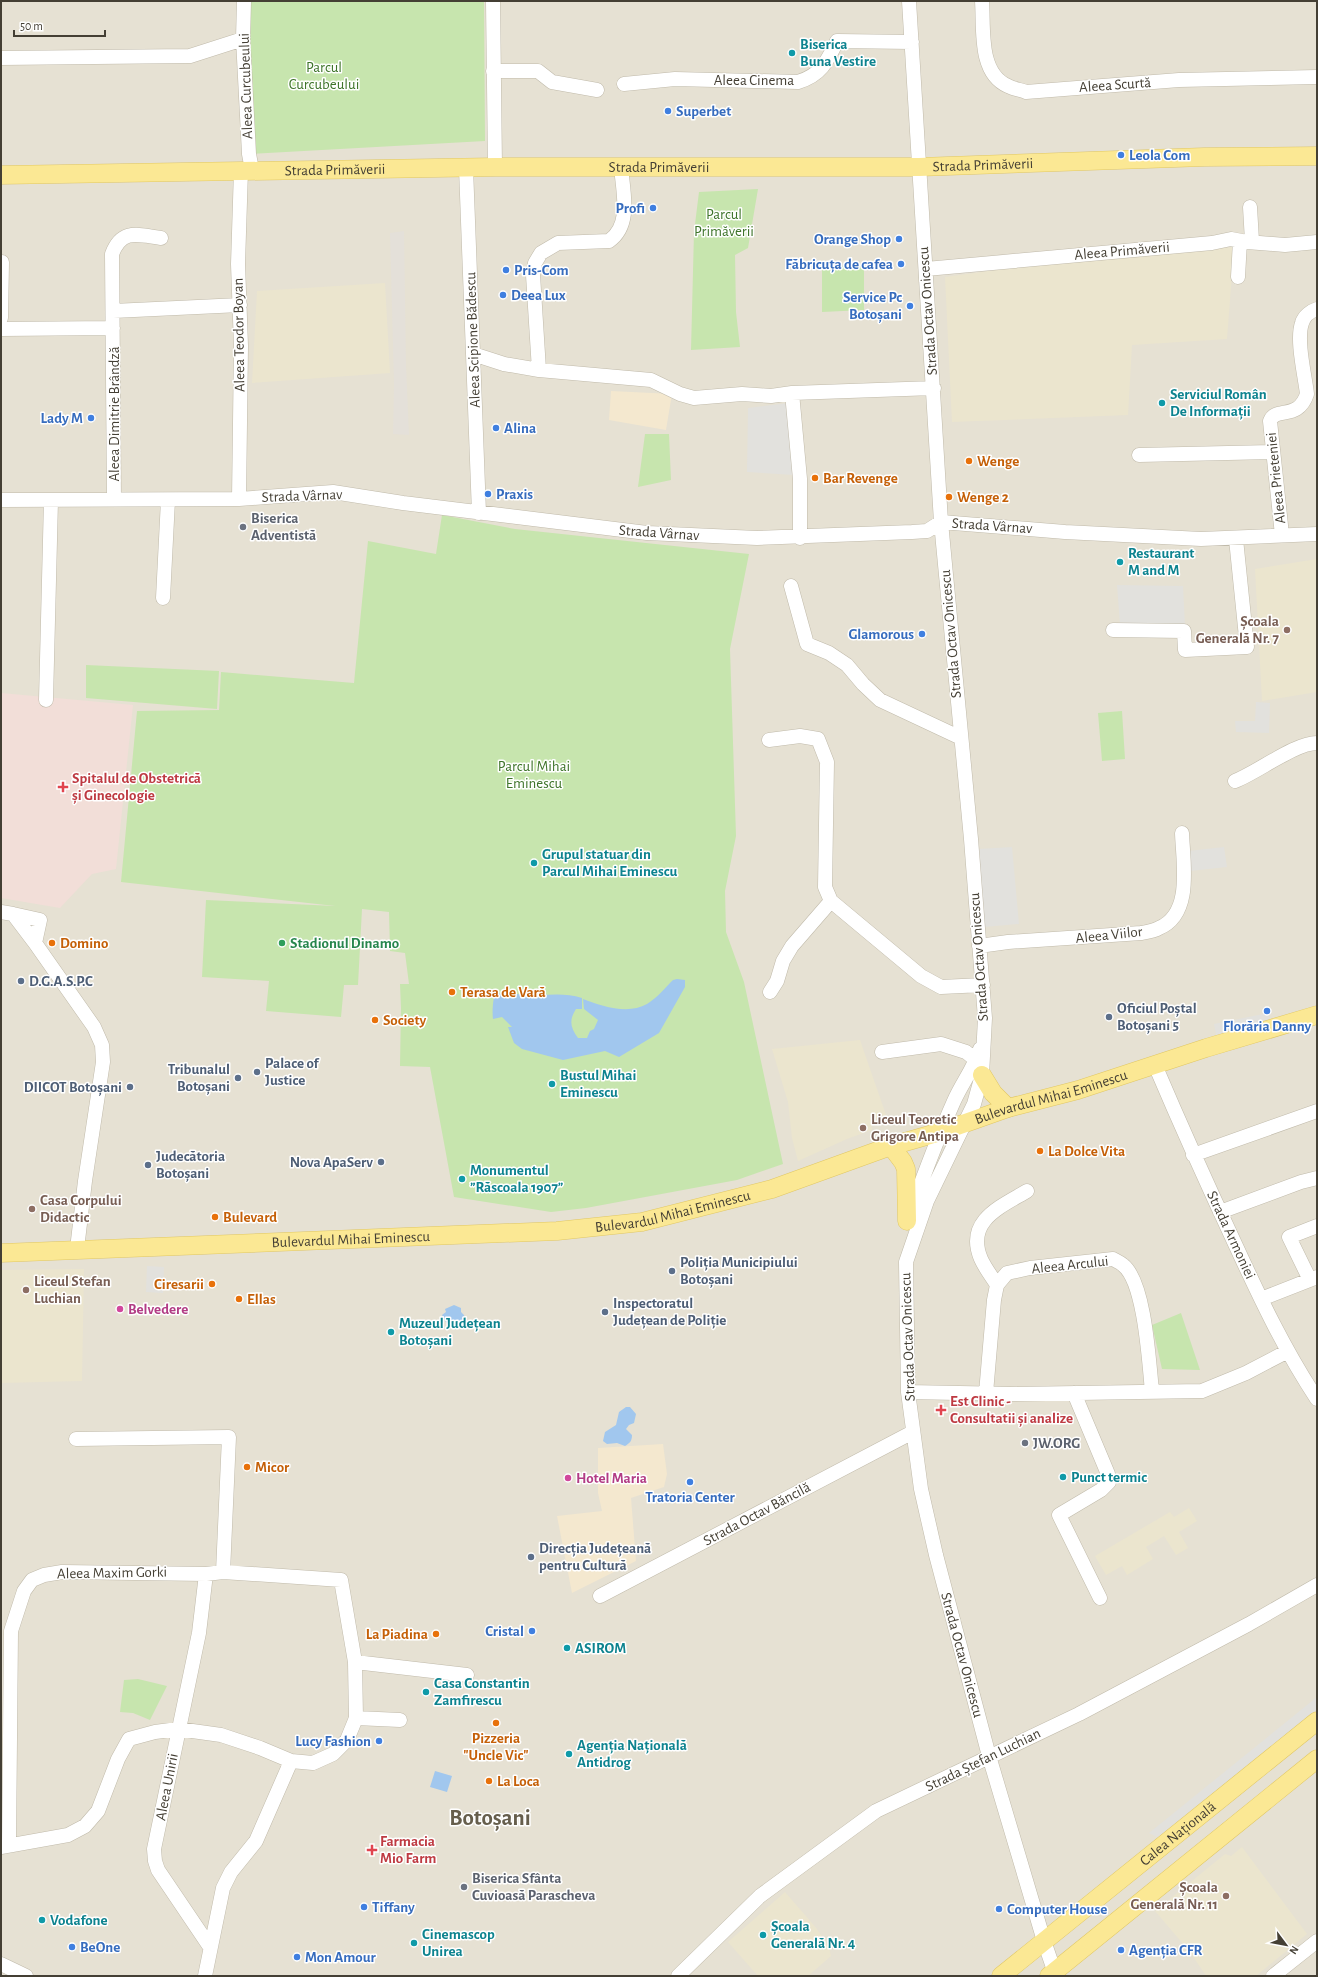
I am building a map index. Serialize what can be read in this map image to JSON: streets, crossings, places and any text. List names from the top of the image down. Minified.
{"streets":{"main road":["Strada Primăverii","Bulevardul Mihai Eminescu","Calea Națională"],"street":["Aleea Cinema","Aleea Scurtă","Aleea Curcubeului","Aleea Primăverii","Strada Octav Onicescu","Aleea Teodor Boyan","Aleea Scipione Bădescu","Aleea Dimitrie Brândză","Aleea Prieteniei","Strada Vârnav","Aleea Viilor","Strada Armoniei","Aleea Arcului","Strada Octav Băncilă","Aleea Maxim Gorki","Strada Ștefan Luchian","Aleea Unirii"]},"crossings":[["Aleea Cinema","Strada Octav Onicescu"],["Aleea Curcubeului","Strada Primăverii"],["Aleea Curcubeului","Aleea Teodor Boyan"],["Strada Primăverii","Strada Octav Onicescu"],["Strada Primăverii","Aleea Teodor Boyan"],["Strada Primăverii","Aleea Scipione Bădescu"],["Aleea Primăverii","Strada Octav Onicescu"],["Strada Octav Onicescu","Strada Vârnav"],["Strada Octav Onicescu","Aleea Viilor"],["Strada Octav Onicescu","Bulevardul Mihai Eminescu"],["Strada Octav Onicescu","Strada Octav Băncilă"],["Strada Octav Onicescu","Strada Ștefan Luchian"],["Strada Octav Onicescu","Calea Națională"],["Aleea Teodor Boyan","Strada Vârnav"],["Aleea Scipione Bădescu","Strada Vârnav"],["Aleea Dimitrie Brândză","Strada Vârnav"],["Aleea Prieteniei","Strada Vârnav"],["Bulevardul Mihai Eminescu","Strada Armoniei"],["Aleea Maxim Gorki","Aleea Unirii"]],"districts":["Botoșani"],"parks":["Parcul Curcubeului","Parcul Primăverii","Parcul Mihai Eminescu"],"places":{"other":["Biserica Buna Vestire","Superbet","Leola Com","Profi","Orange Shop","Făbricuța de cafea","Pris-Com","Deea Lux","Service Pc Botoșani","Serviciul Român De Informații","Lady M","Alina","Wenge","Bar Revenge","Praxis","Wenge 2","Biserica Adventistă","Restaurant M and M","Școala Generală Nr. 7","Glamorous","Grupul statuar din Parcul Mihai Eminescu","Domino","Stadionul Dinamo","D.G.A.S.P.C","Terasa de Vară","Florăria Danny","Oficiul Poștal Botoșani 5","Society","Palace of Justice","Tribunalul Botoșani","Bustul Mihai Eminescu","DIICOT Botoșani","Liceul Teoretic Grigore Antipa","La Dolce Vita","Nova ApaServ","Judecătoria Botoșani","Monumentul ”Răscoala 1907”","Casa Corpului Didactic","Bulevard","Poliția Municipiului Botoșani","Ciresarii","Liceul Stefan Luchian","Ellas","Belvedere","Inspectoratul Județean de Poliție","Muzeul Județean Botoșani","JW.ORG","Micor","Punct termic","Hotel Maria","Tratoria Center","Direcția Județeană pentru Cultură","Cristal","La Piadina","ASIROM","Casa Constantin Zamfirescu","Pizzeria \"Uncle Vic\"","Lucy Fashion","Agenția Națională Antidrog","La Loca","Biserica Sfânta Cuvioasă Parascheva","Școala Generală Nr. 11","Tiffany","Computer House","Vodafone","Școala Generală Nr. 4","Cinemascop Unirea","BeOne","Agenția CFR","Mon Amour"],"health":["Spitalul de Obstetrică și Ginecologie","Est Clinic - Consultatii și analize","Farmacia Mio Farm"]},"scale_bar":"50 m","north":"bottom right"}
